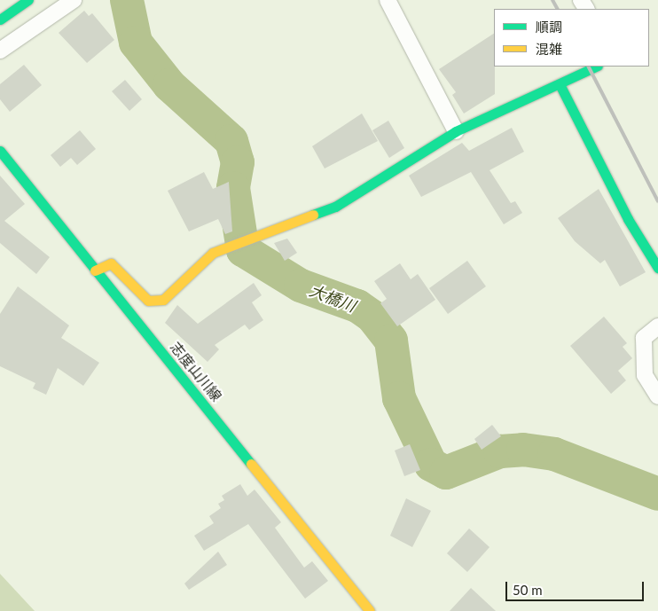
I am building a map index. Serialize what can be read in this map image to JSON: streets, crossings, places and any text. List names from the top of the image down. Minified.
{"streets":{"main road":["志度山川線"]},"water":["大橋川"],"legend":["順調","混雑"],"scale_bar":"50 m"}
